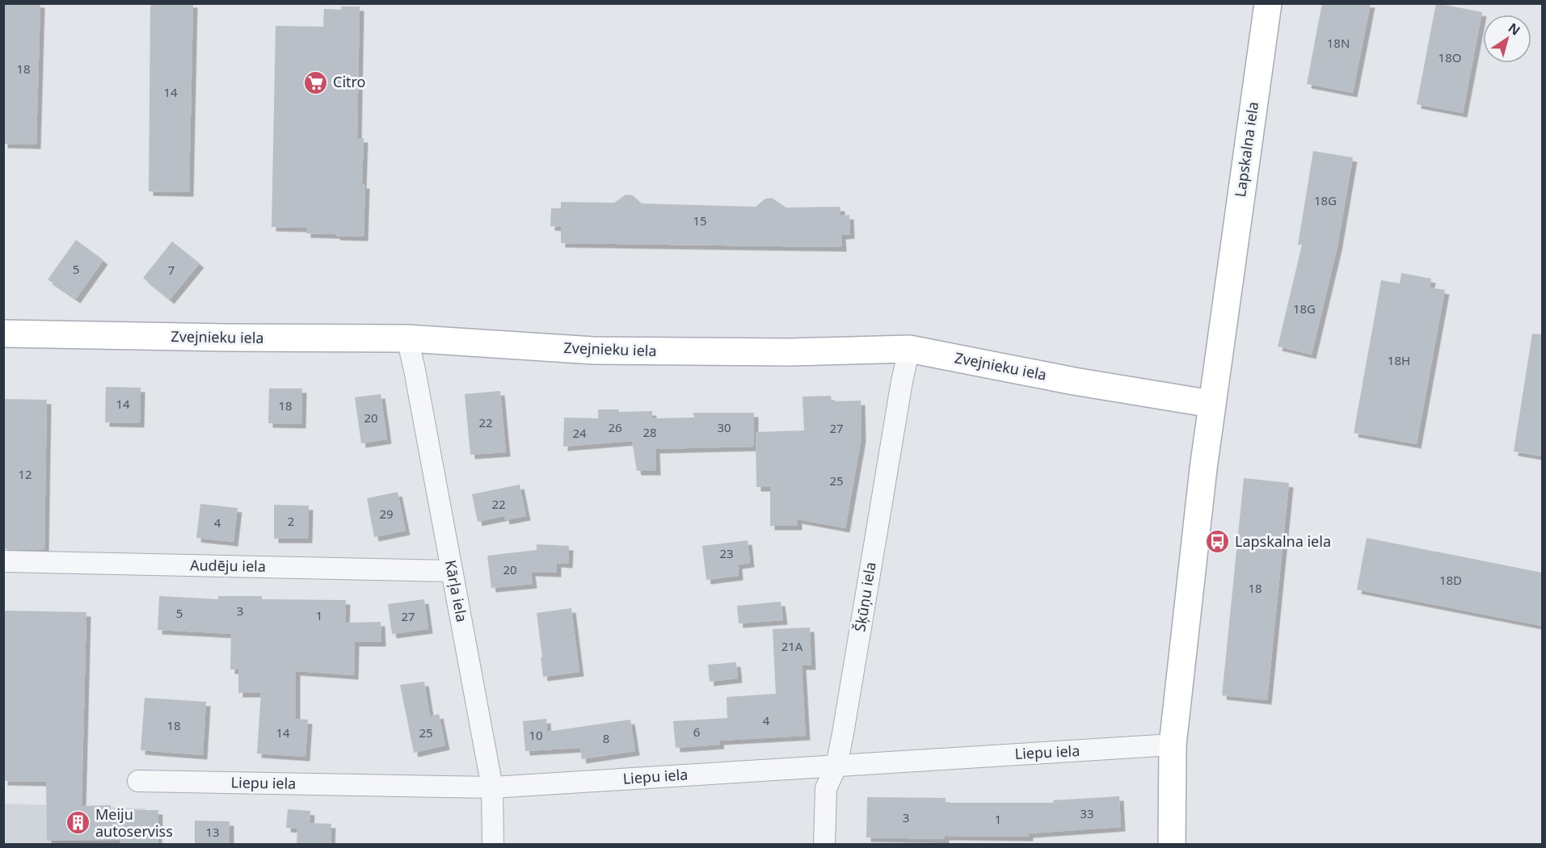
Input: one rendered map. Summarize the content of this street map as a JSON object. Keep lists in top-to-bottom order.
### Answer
{
  "streets": {
    "street": [
      "Lapskalna iela",
      "Zvejnieku iela",
      "Audēju iela",
      "Kārļa iela",
      "Šķūņu iela",
      "Liepu iela"
    ]
  },
  "crossings": [
    ["Lapskalna iela", "Zvejnieku iela"],
    ["Lapskalna iela", "Liepu iela"],
    ["Zvejnieku iela", "Kārļa iela"],
    ["Zvejnieku iela", "Šķūņu iela"],
    ["Audēju iela", "Kārļa iela"],
    ["Kārļa iela", "Liepu iela"],
    ["Šķūņu iela", "Liepu iela"]
  ],
  "places": {
    "supermarket": ["Citro"],
    "bus stop": ["Lapskalna iela"],
    "building": ["Meiju autoserviss"]
  },
  "house_numbers": [
    "18N",
    "18O",
    "18",
    "14",
    "18G",
    "15",
    "5",
    "7",
    "18G",
    "18H",
    "14",
    "18",
    "20",
    "22",
    "26",
    "30",
    "27",
    "28",
    "24",
    "12",
    "25",
    "22",
    "29",
    "2",
    "4",
    "23",
    "20",
    "18D",
    "18",
    "3",
    "5",
    "1",
    "27",
    "21A",
    "4",
    "18",
    "6",
    "14",
    "25",
    "10",
    "8",
    "33",
    "3",
    "1",
    "13"
  ],
  "north": "top right"
}
